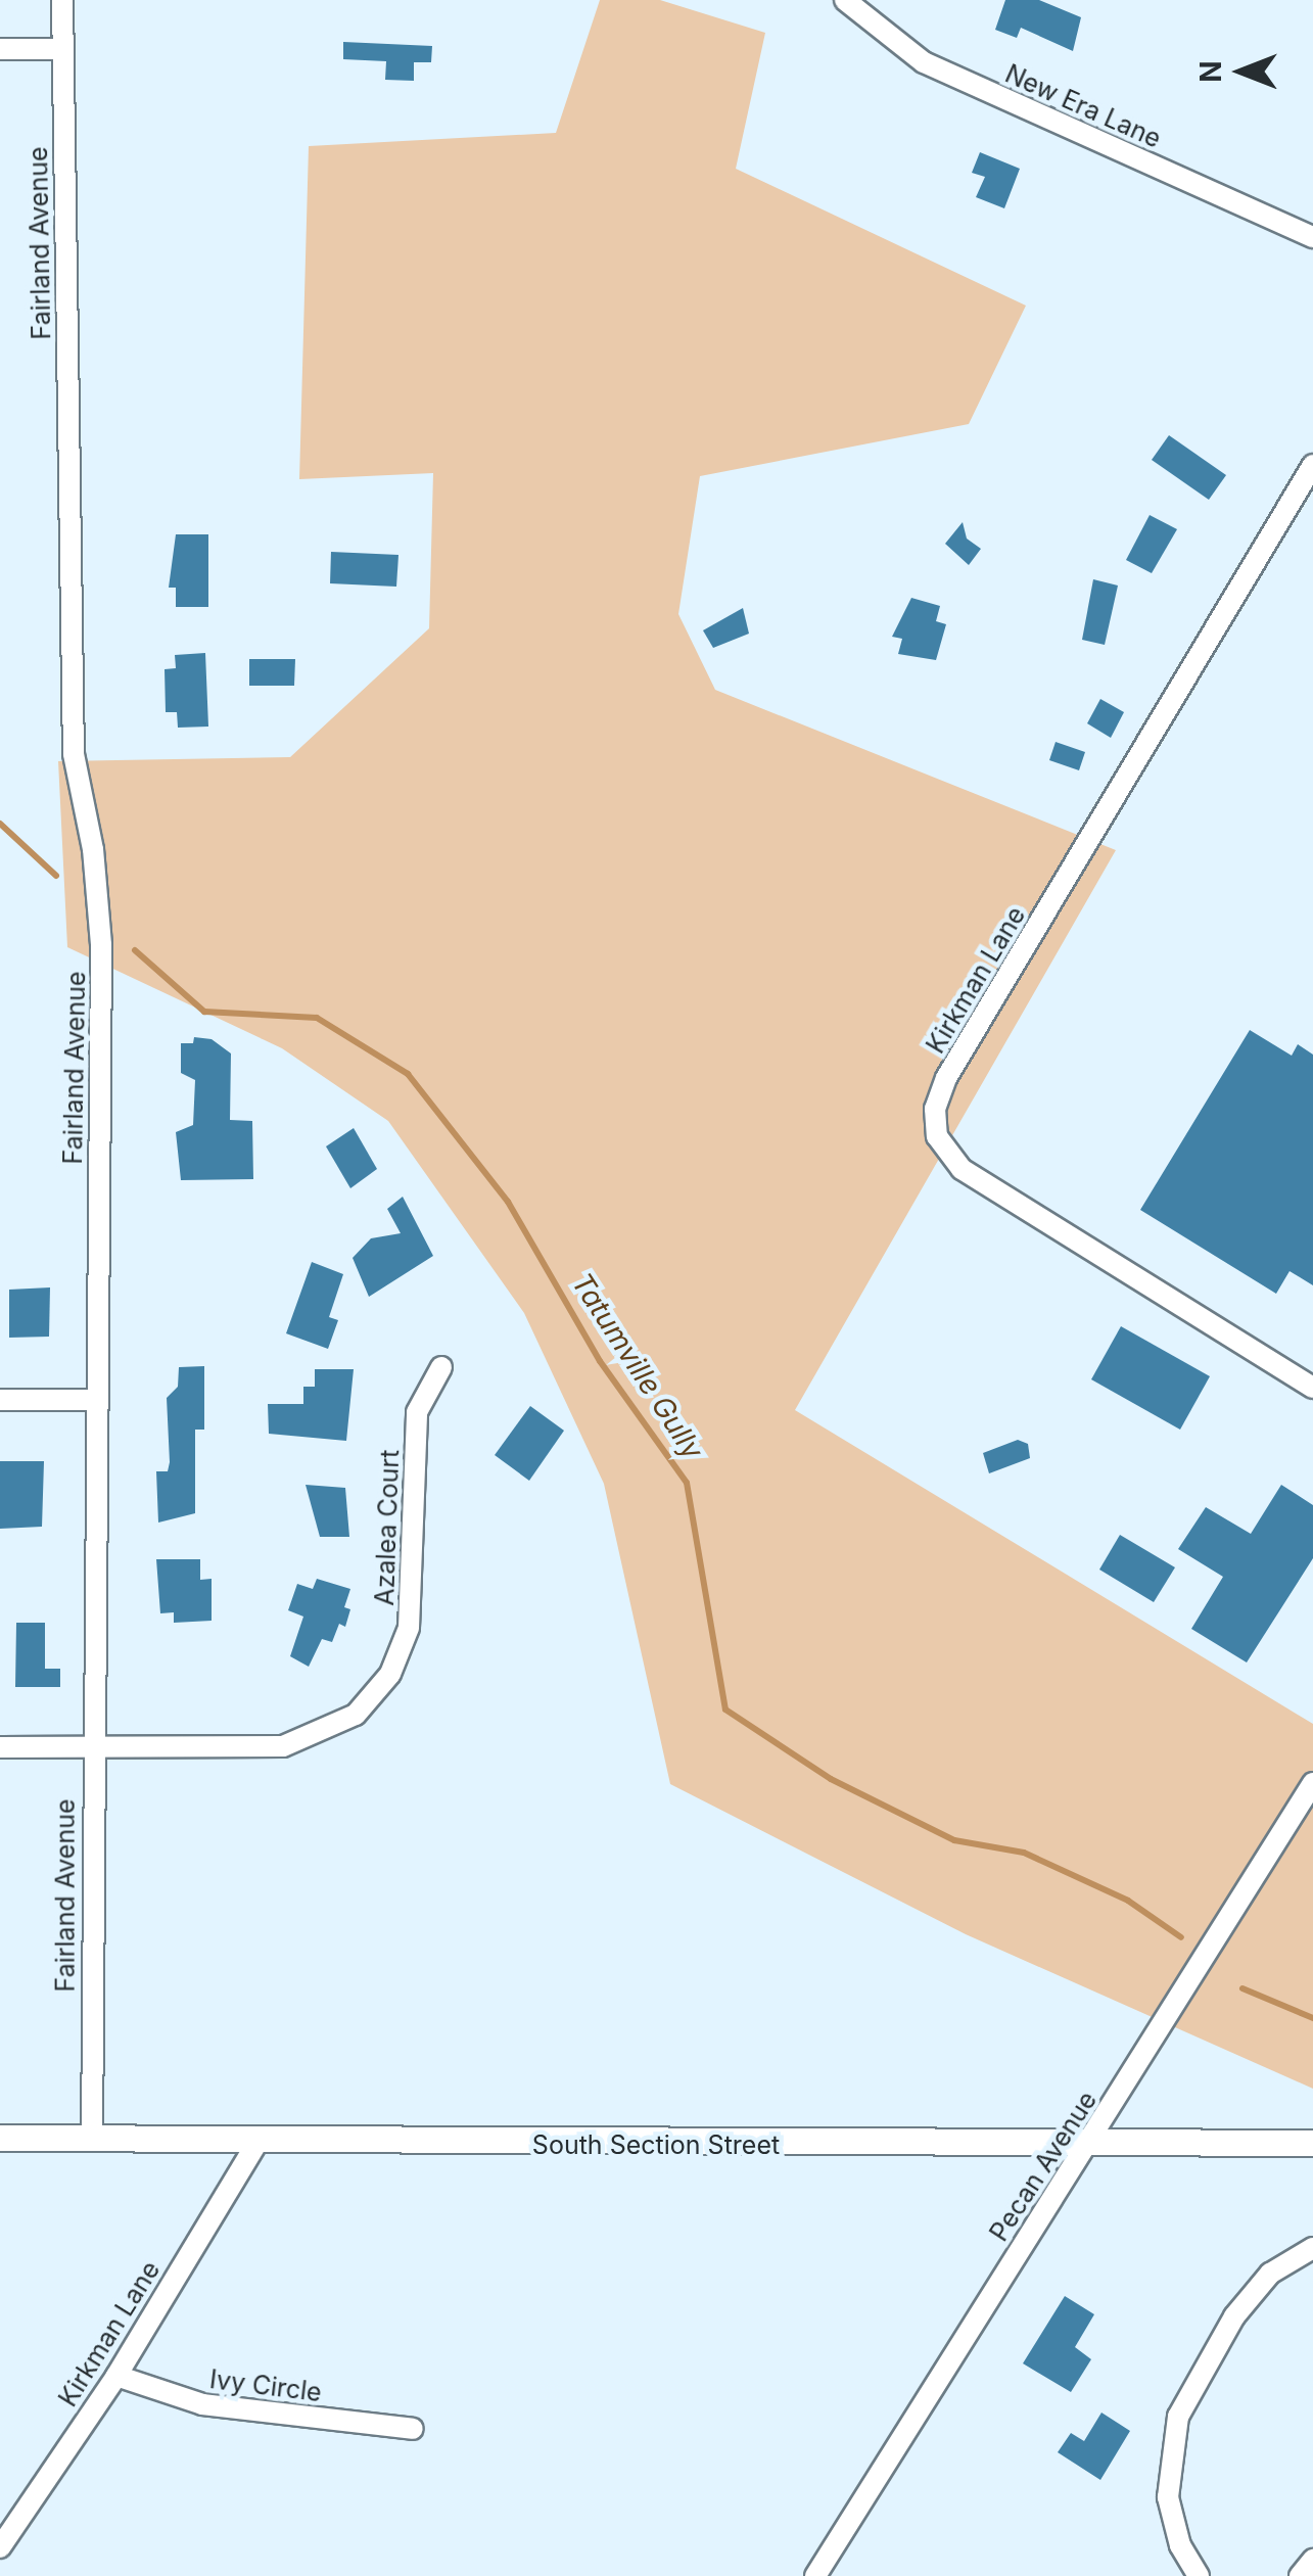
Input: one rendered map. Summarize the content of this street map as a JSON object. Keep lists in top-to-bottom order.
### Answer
{
  "streets": {
    "street": [
      "New Era Lane",
      "Fairland Avenue",
      "Kirkman Lane",
      "Azalea Court",
      "South Section Street",
      "Pecan Avenue",
      "Ivy Circle"
    ]
  },
  "crossings": [
    ["Fairland Avenue", "Azalea Court"],
    ["Fairland Avenue", "South Section Street"],
    ["Kirkman Lane", "South Section Street"],
    ["Kirkman Lane", "Ivy Circle"],
    ["South Section Street", "Pecan Avenue"]
  ],
  "water": ["Tatumville Gully"],
  "north": "left"
}
